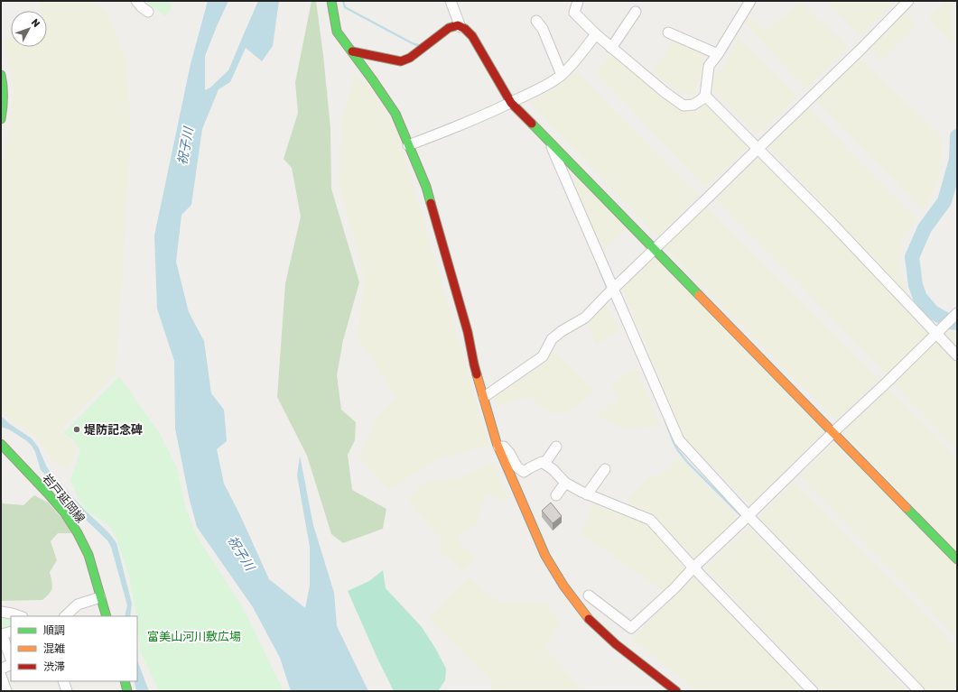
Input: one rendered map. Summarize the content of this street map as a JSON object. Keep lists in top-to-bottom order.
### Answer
{
  "streets": {
    "street": ["岩戸延岡線"]
  },
  "water": ["祝子川"],
  "parks": ["富美山河川敷広場"],
  "places": ["堤防記念碑"],
  "legend": ["順調", "混雑", "渋滞"],
  "north": "top right"
}
